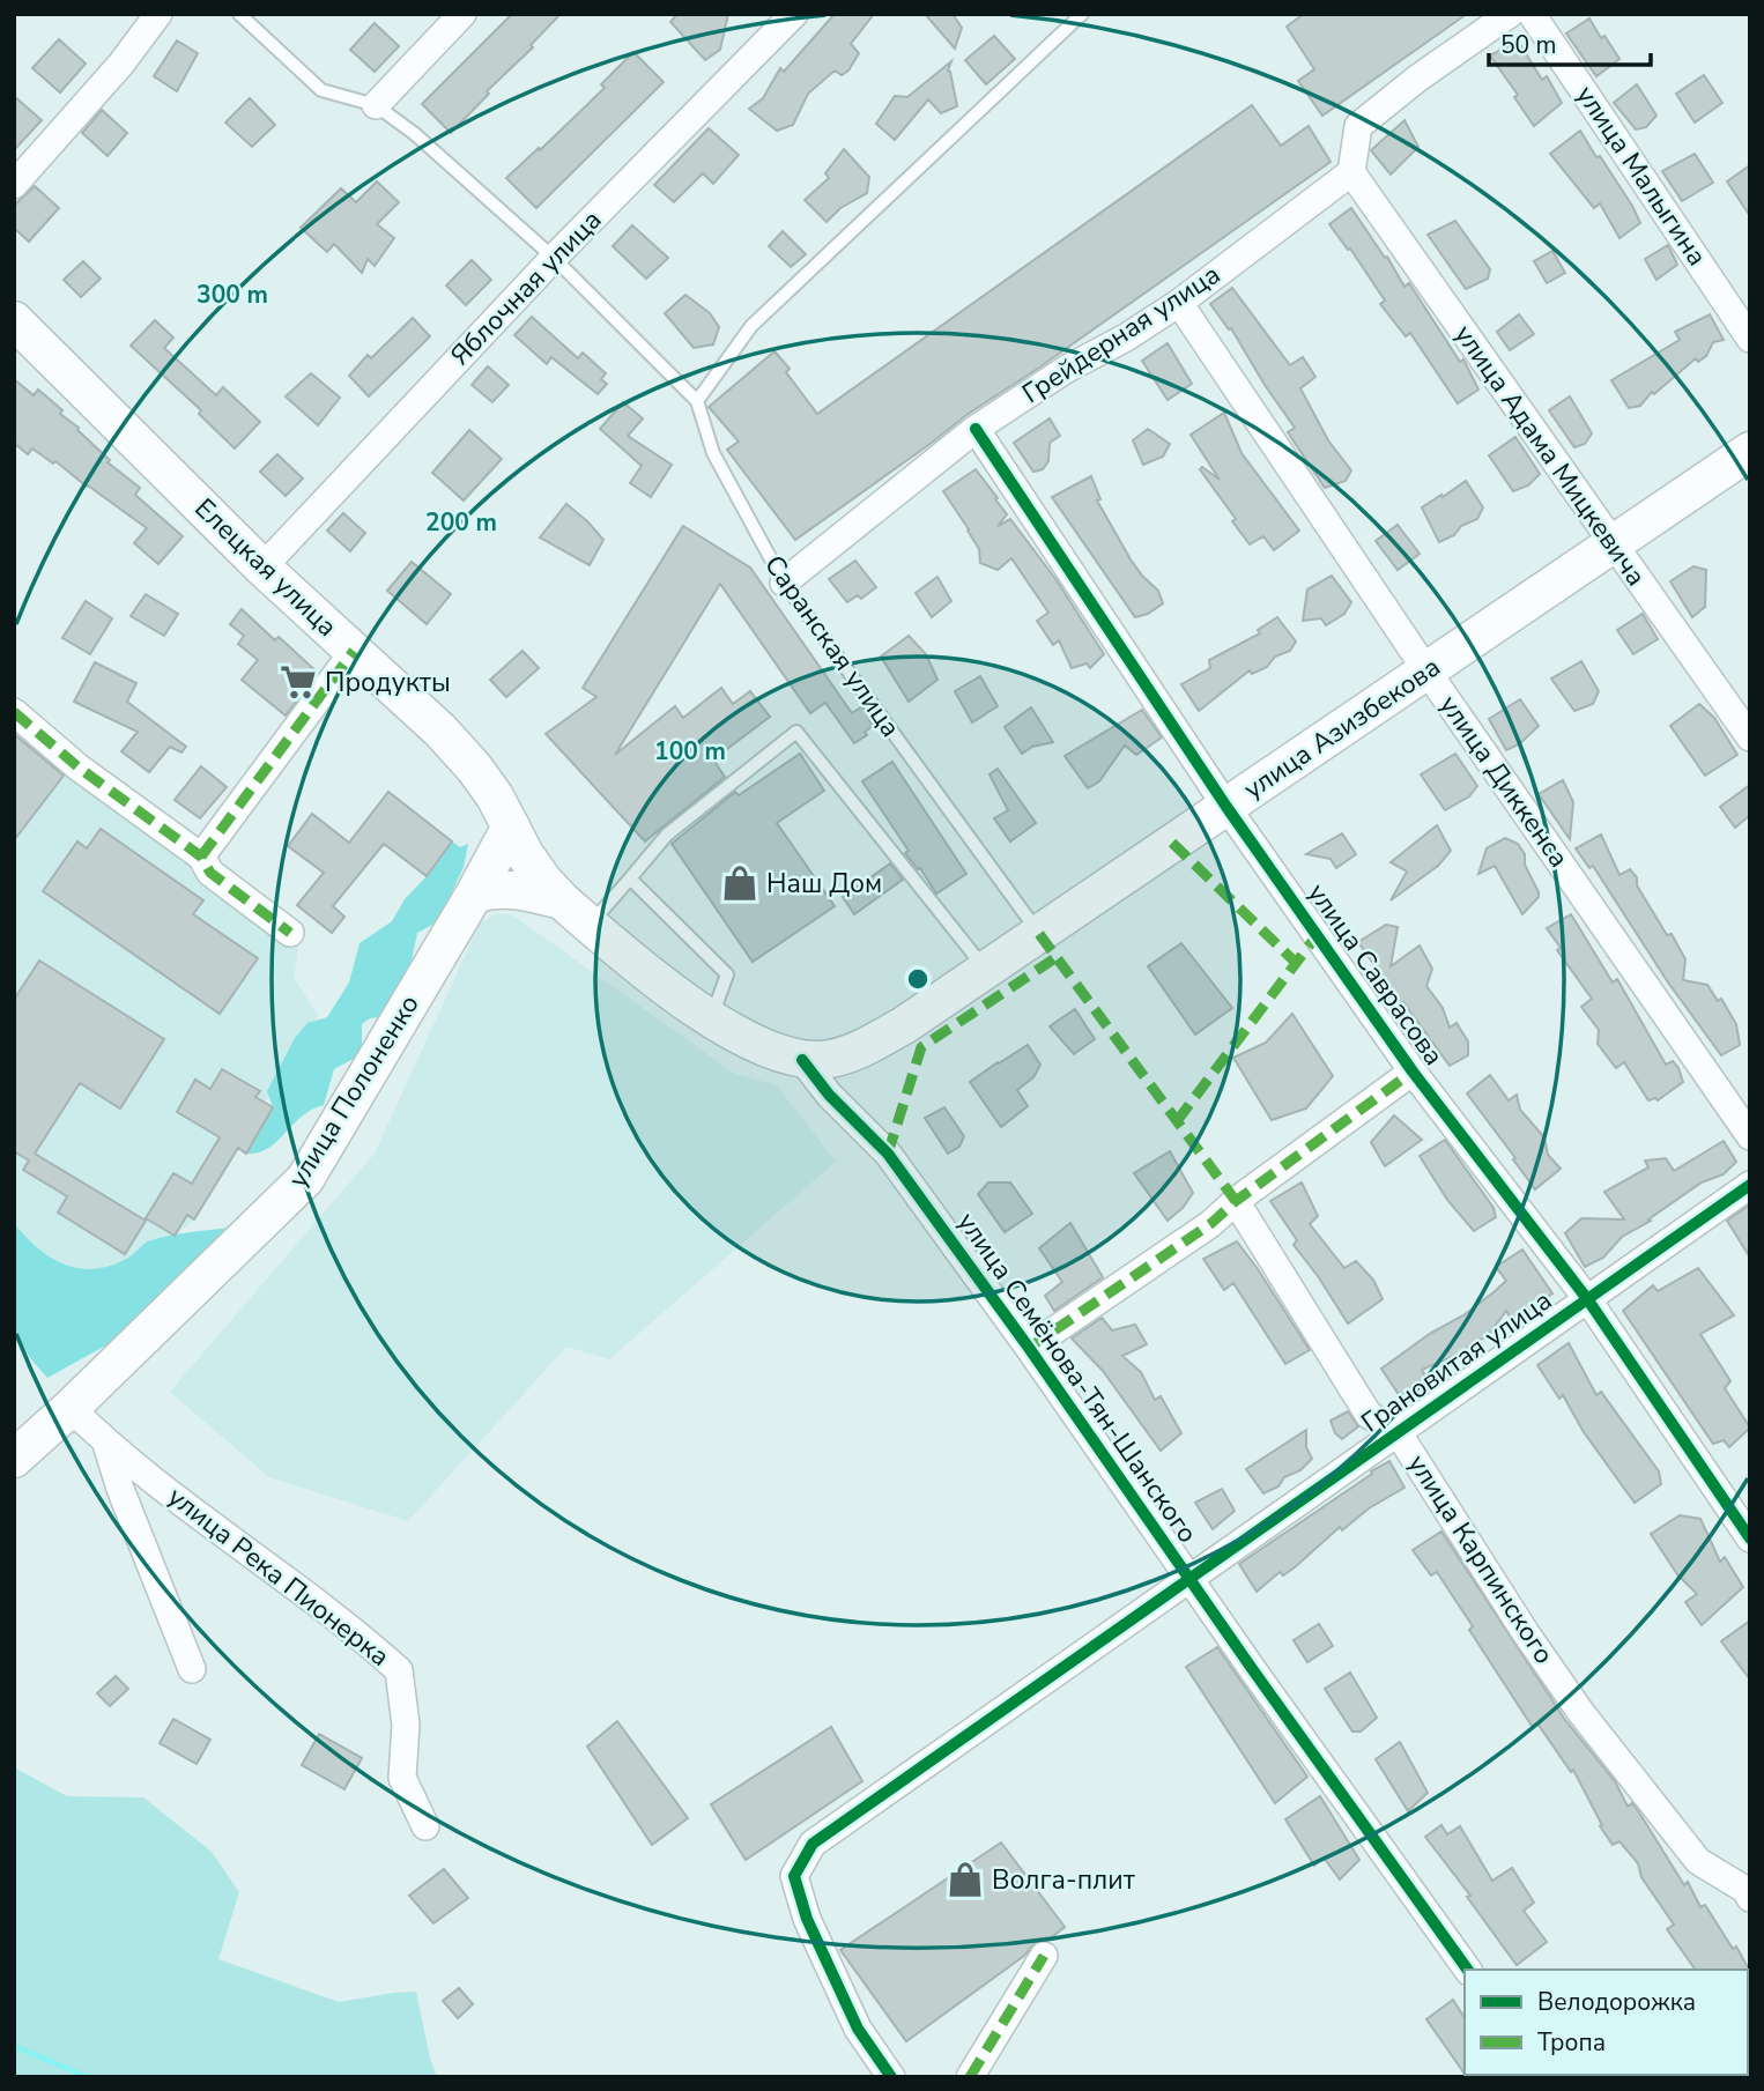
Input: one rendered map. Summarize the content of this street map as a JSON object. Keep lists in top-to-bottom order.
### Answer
{
  "streets": {
    "main road": ["Елецкая улица", "улица Азизбекова", "улица Полоненко"],
    "street": [
      "улица Малыгина",
      "Яблочная улица",
      "Грейдерная улица",
      "улица Адама Мицкевича",
      "улица Диккенса",
      "улица Саврасова",
      "Грановитая улица",
      "улица Семёнова-Тян-Шанского",
      "улица Карпинского",
      "улица Река Пионерка"
    ],
    "lane": ["Саранская улица"]
  },
  "crossings": [
    ["Яблочная улица", "Елецкая улица"],
    ["Яблочная улица", "Саранская улица"],
    ["Грейдерная улица", "улица Адама Мицкевича"],
    ["Грейдерная улица", "Саранская улица"],
    ["Грейдерная улица", "улица Диккенса"],
    ["Грейдерная улица", "улица Саврасова"],
    ["улица Адама Мицкевича", "улица Азизбекова"],
    ["Елецкая улица", "улица Азизбекова"],
    ["Елецкая улица", "улица Полоненко"],
    ["Елецкая улица", "улица Семёнова-Тян-Шанского"],
    ["Саранская улица", "улица Азизбекова"],
    ["улица Азизбекова", "улица Диккенса"],
    ["улица Азизбекова", "улица Саврасова"],
    ["улица Азизбекова", "улица Семёнова-Тян-Шанского"],
    ["улица Саврасова", "Грановитая улица"],
    ["улица Полоненко", "улица Река Пионерка"],
    ["Грановитая улица", "улица Семёнова-Тян-Шанского"],
    ["Грановитая улица", "улица Карпинского"]
  ],
  "places": {
    "supermarket": ["Продукты"],
    "shop": ["Наш Дом", "Волга-плит"]
  },
  "legend": ["Велодорожка", "Тропа"],
  "scale_bar": "50 m",
  "rings": ["300 m", "200 m", "100 m"]
}
